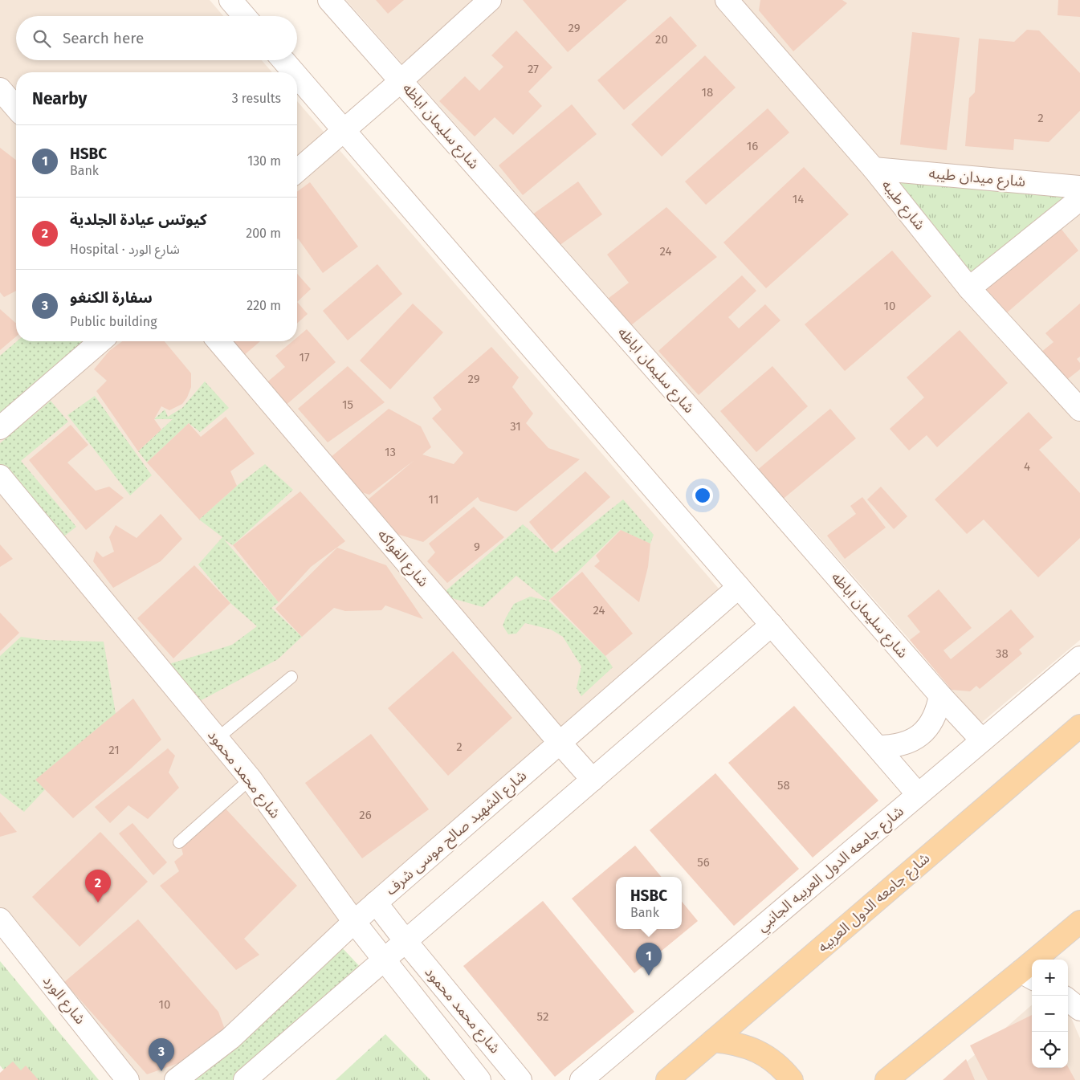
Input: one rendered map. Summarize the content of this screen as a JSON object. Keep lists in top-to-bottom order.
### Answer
{
  "streets": {
    "main road": ["شارع جامعه الدول العربيه"],
    "street": [
      "شارع سليمان اباظه",
      "شارع ميدان طيبه",
      "شارع طيبه",
      "شارع الفواكه",
      "شارع محمد محمود",
      "شارع الشهيد صالح موسى شرف",
      "شارع جامعه الدول العربيه الجانبي",
      "شارع الورد"
    ]
  },
  "crossings": [
    ["شارع سليمان اباظه", "شارع جامعه الدول العربيه الجانبي"],
    ["شارع ميدان طيبه", "شارع طيبه"],
    ["شارع الفواكه", "شارع الشهيد صالح موسى شرف"],
    ["شارع محمد محمود", "شارع الشهيد صالح موسى شرف"]
  ],
  "house_numbers": [
    "29",
    "20",
    "27",
    "18",
    "2",
    "16",
    "14",
    "24",
    "10",
    "17",
    "29",
    "15",
    "31",
    "13",
    "4",
    "11",
    "9",
    "24",
    "38",
    "2",
    "21",
    "58",
    "26",
    "56",
    "10",
    "52"
  ],
  "page": {
    "search": "Search here",
    "heading": ["Nearby", "3 results"],
    "list": [
      {
        "mark": "1",
        "name": "HSBC",
        "note": "Bank",
        "value": "130 m"
      },
      {
        "mark": "2",
        "name": "كيوتس عيادة الجلدية",
        "note": "Hospital · شارع الورد",
        "value": "200 m"
      },
      {
        "mark": "3",
        "name": "سفارة الكنغو",
        "note": "Public building",
        "value": "220 m"
      }
    ],
    "pins": ["2", "1", "3"],
    "popup": ["HSBC", "Bank"],
    "map_buttons": ["+", "−"]
  }
}
